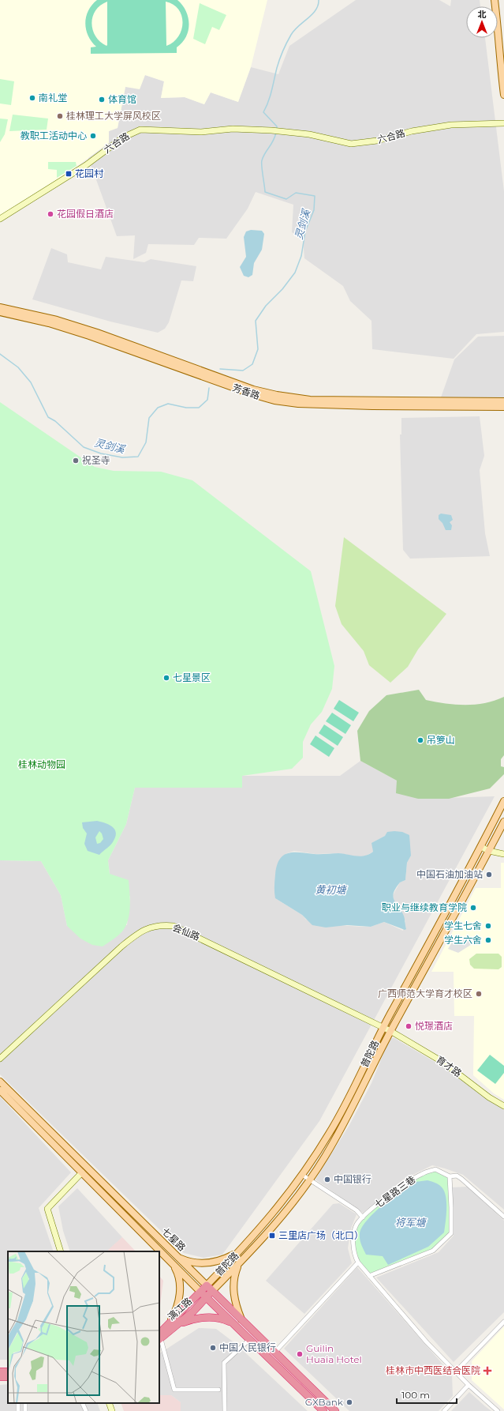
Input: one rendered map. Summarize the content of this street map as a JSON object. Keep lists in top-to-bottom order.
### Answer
{
  "streets": {
    "highway": ["七星路", "漓江路"],
    "main road": ["芳香路", "普陀路"],
    "street": [
      "六合路",
      "会仙路",
      "育才路",
      "七星路三巷"
    ]
  },
  "crossings": [
    ["会仙路", "普陀路"],
    ["会仙路", "育才路"],
    ["普陀路", "育才路"],
    ["普陀路", "七星路"],
    ["普陀路", "漓江路"],
    ["七星路", "漓江路"]
  ],
  "water": ["灵剑溪", "黄初塘", "将军塘"],
  "parks": ["桂林动物园"],
  "places": {
    "other": [
      "南礼堂",
      "体育馆",
      "桂林理工大学屏风校区",
      "教职工活动中心",
      "花园假日酒店",
      "祝圣寺",
      "七星景区",
      "吊箩山",
      "中国石油加油站",
      "职业与继续教育学院",
      "学生七舍",
      "学生六舍",
      "广西师范大学育才校区",
      "悦璟酒店",
      "中国银行",
      "中国人民银行",
      "Guilin Huaia Hotel",
      "GXBank"
    ],
    "transit": ["花园村", "三里店广场（北口）"],
    "health": ["桂林市中西医结合医院"]
  },
  "scale_bar": "100 m",
  "north": "top"
}
